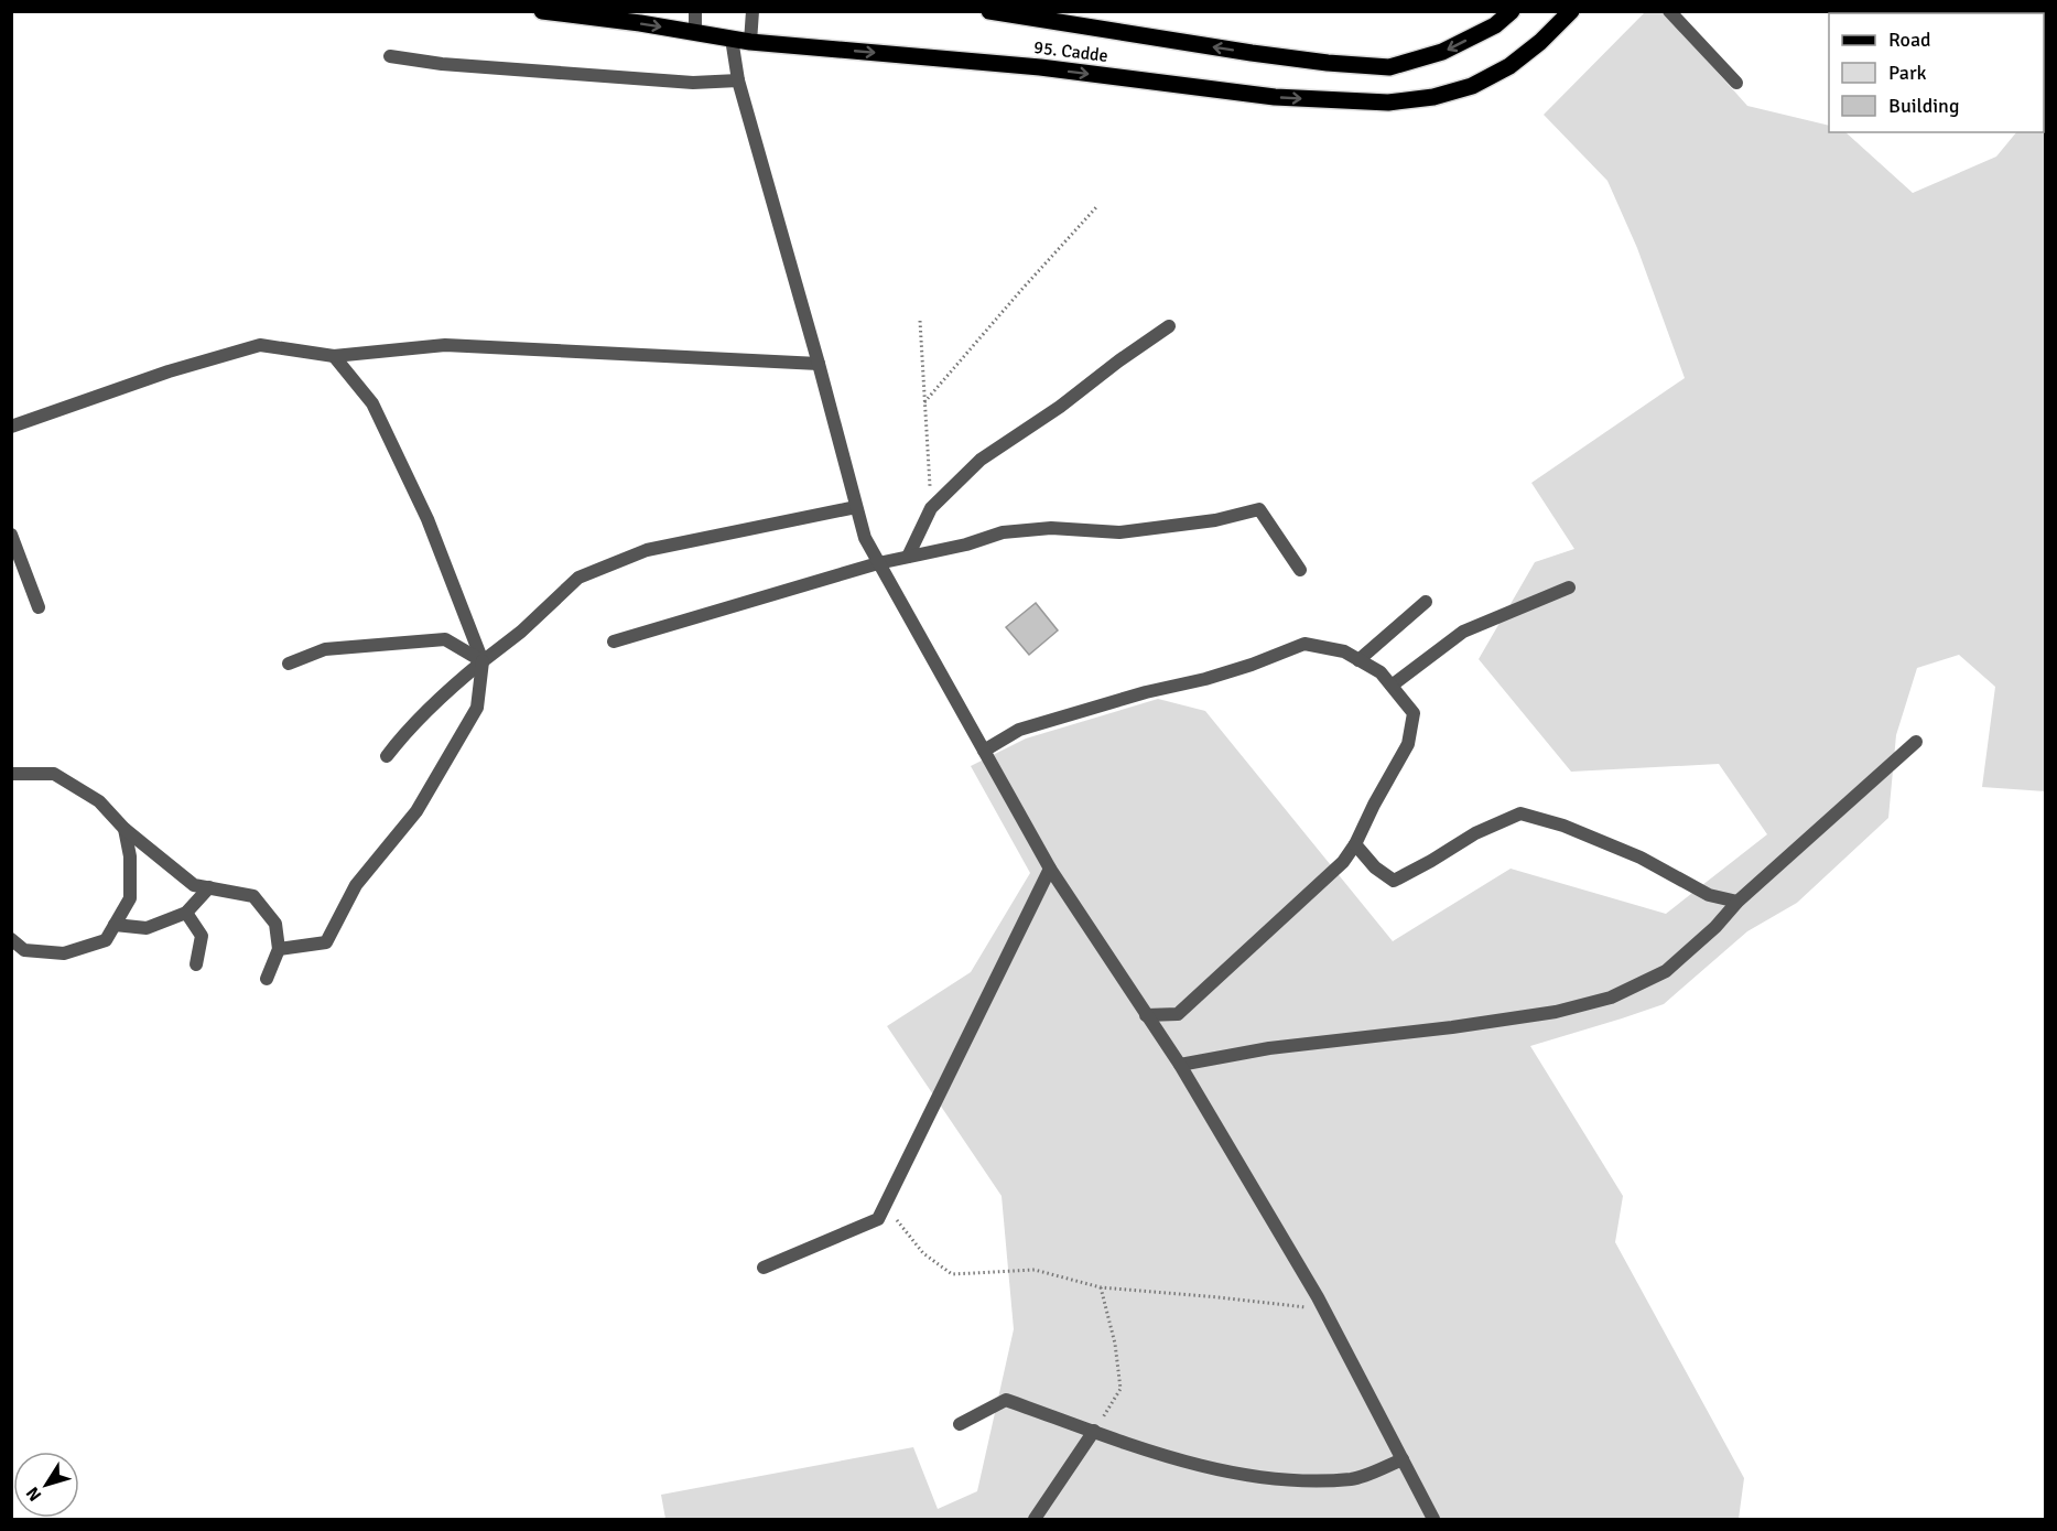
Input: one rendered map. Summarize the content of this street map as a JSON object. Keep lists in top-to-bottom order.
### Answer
{
  "streets": {
    "main road": ["95. Cadde"]
  },
  "legend": ["Road", "Park", "Building"],
  "north": "bottom left"
}
